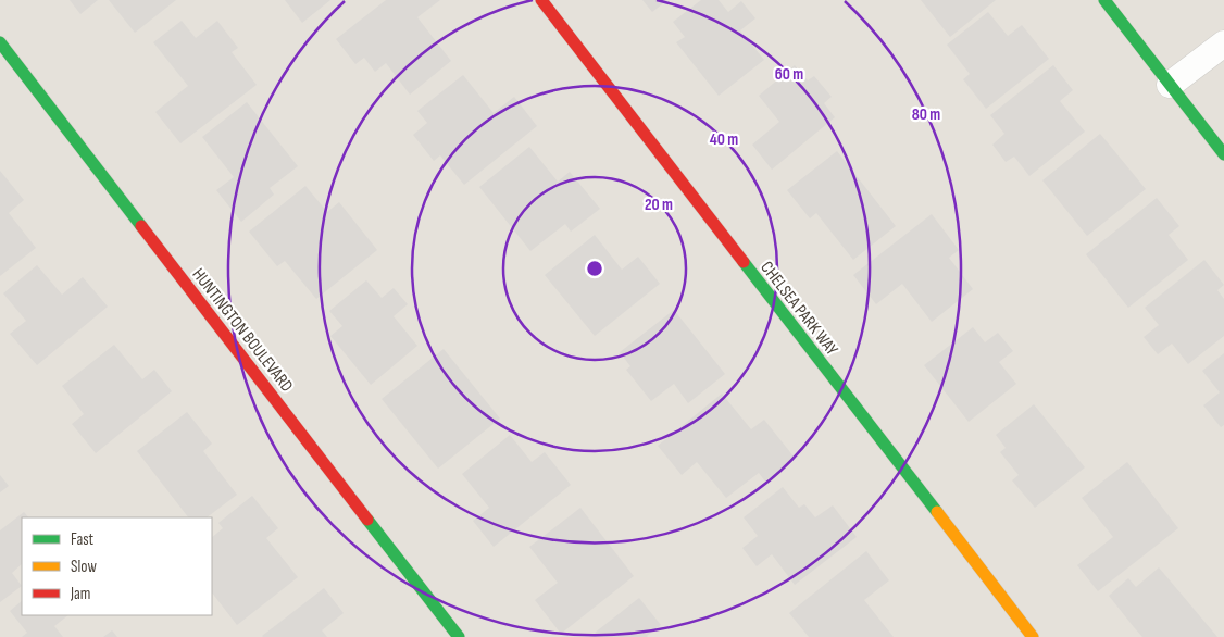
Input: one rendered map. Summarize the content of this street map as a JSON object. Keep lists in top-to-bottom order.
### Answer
{
  "streets": {
    "street": ["CHELSEA PARK WAY", "HUNTINGTON BOULEVARD"]
  },
  "legend": ["Fast", "Slow", "Jam"],
  "rings": [
    "60 m",
    "80 m",
    "40 m",
    "20 m"
  ]
}
